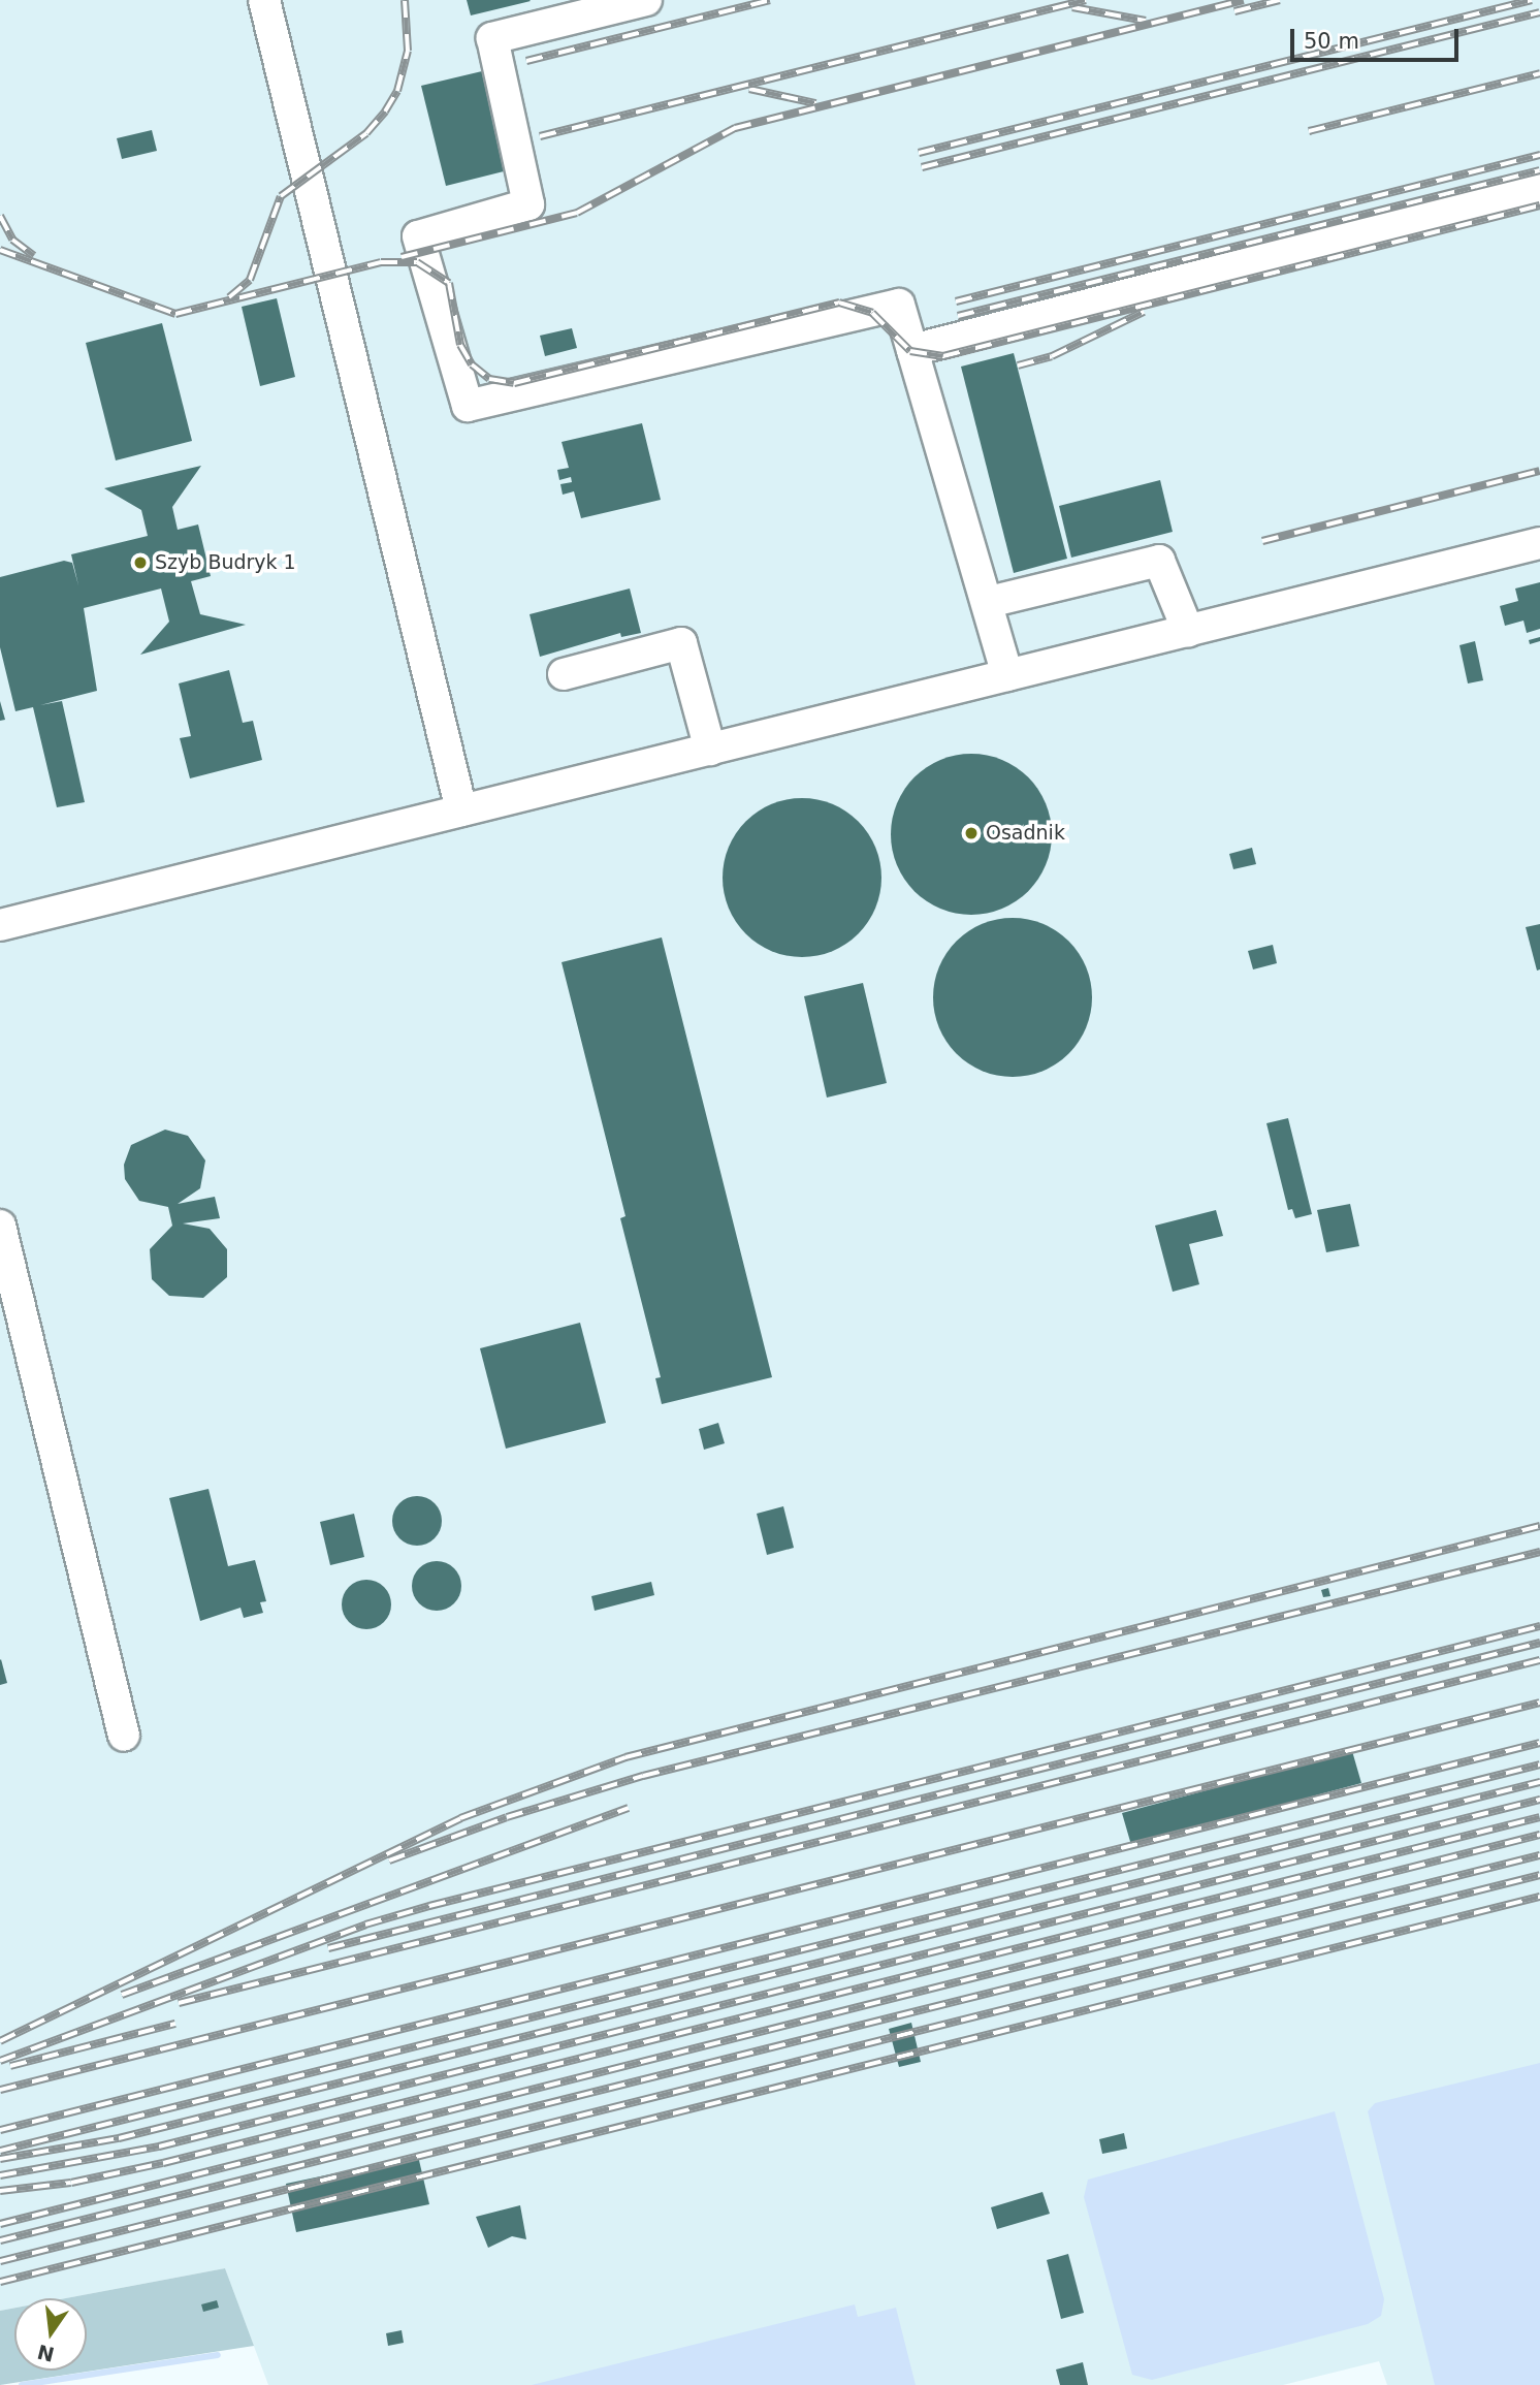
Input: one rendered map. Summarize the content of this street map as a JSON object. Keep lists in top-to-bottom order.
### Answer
{
  "places": ["Szyb Budryk 1", "Osadnik"],
  "scale_bar": "50 m",
  "north": "bottom"
}
